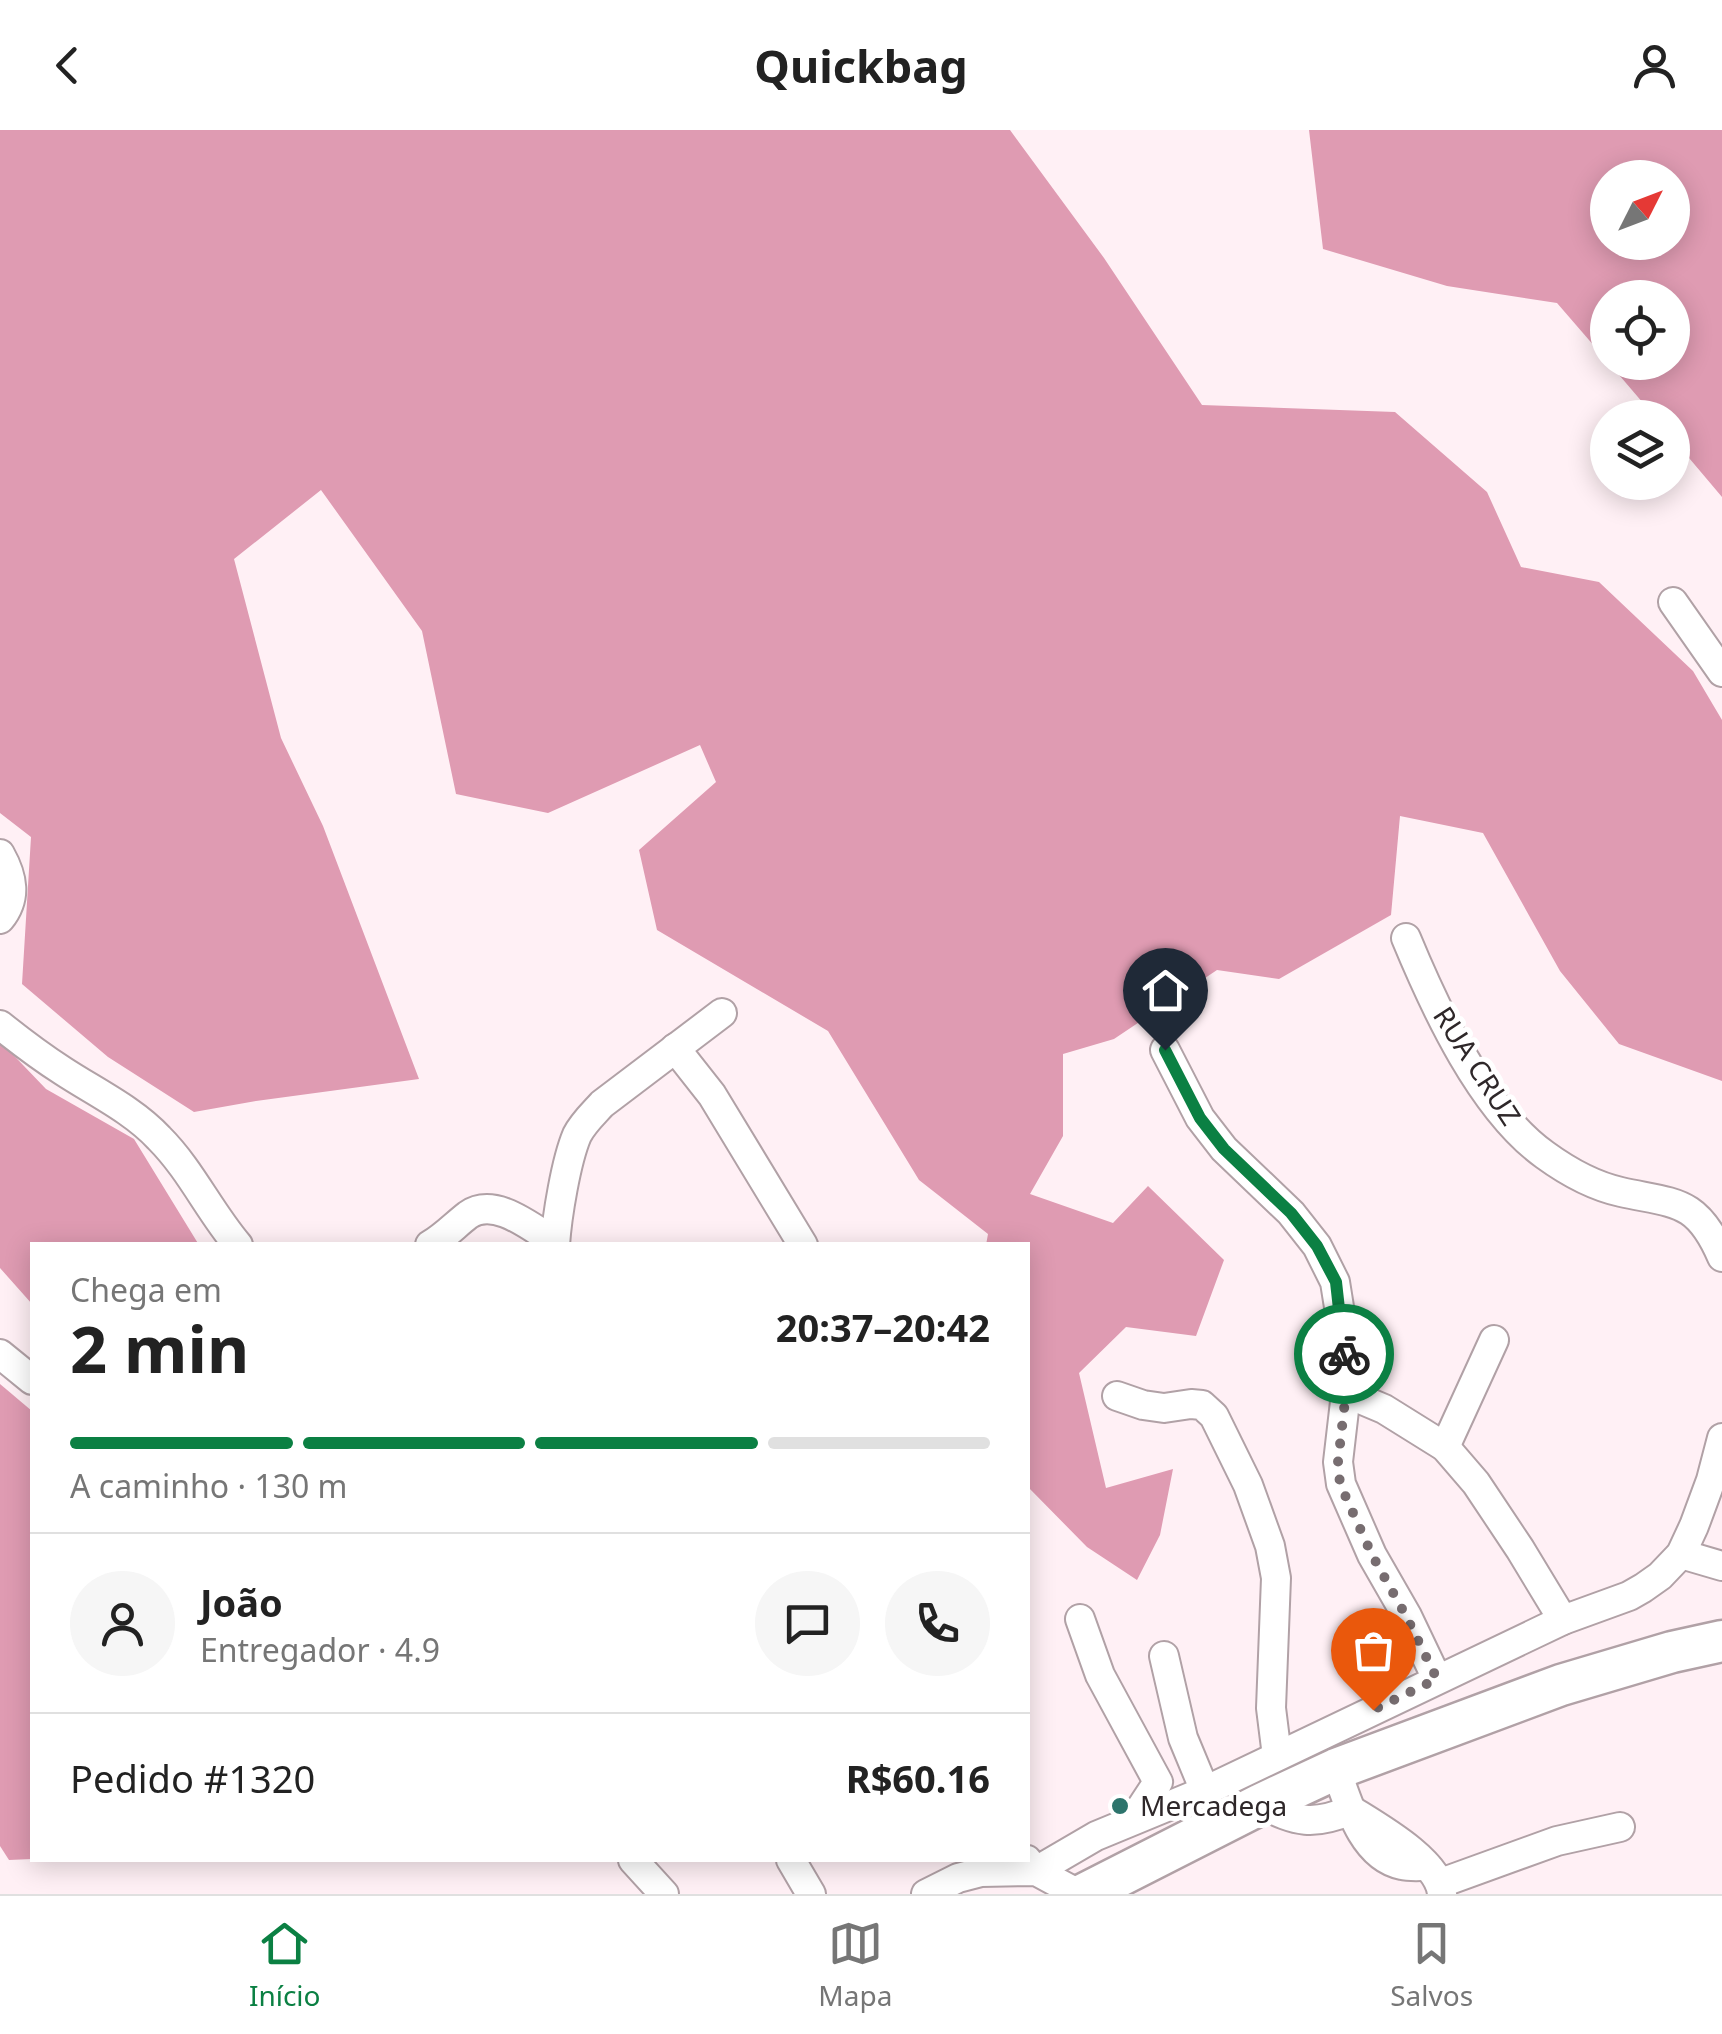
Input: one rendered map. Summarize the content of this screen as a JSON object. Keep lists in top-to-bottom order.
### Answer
{
  "streets": {
    "street": ["RUA CRUZ"]
  },
  "places": ["Mercadega"],
  "north": "top right",
  "page": {
    "header": "Quickbag",
    "heading": ["2 min", "Chega em", "20:37–20:42"],
    "panel": [
      "João",
      "Entregador · 4.9",
      "Pedido #1320",
      "R$60.16"
    ],
    "bar": "A caminho · 130 m",
    "tabs": ["Início", "Mapa", "Salvos"]
  }
}
